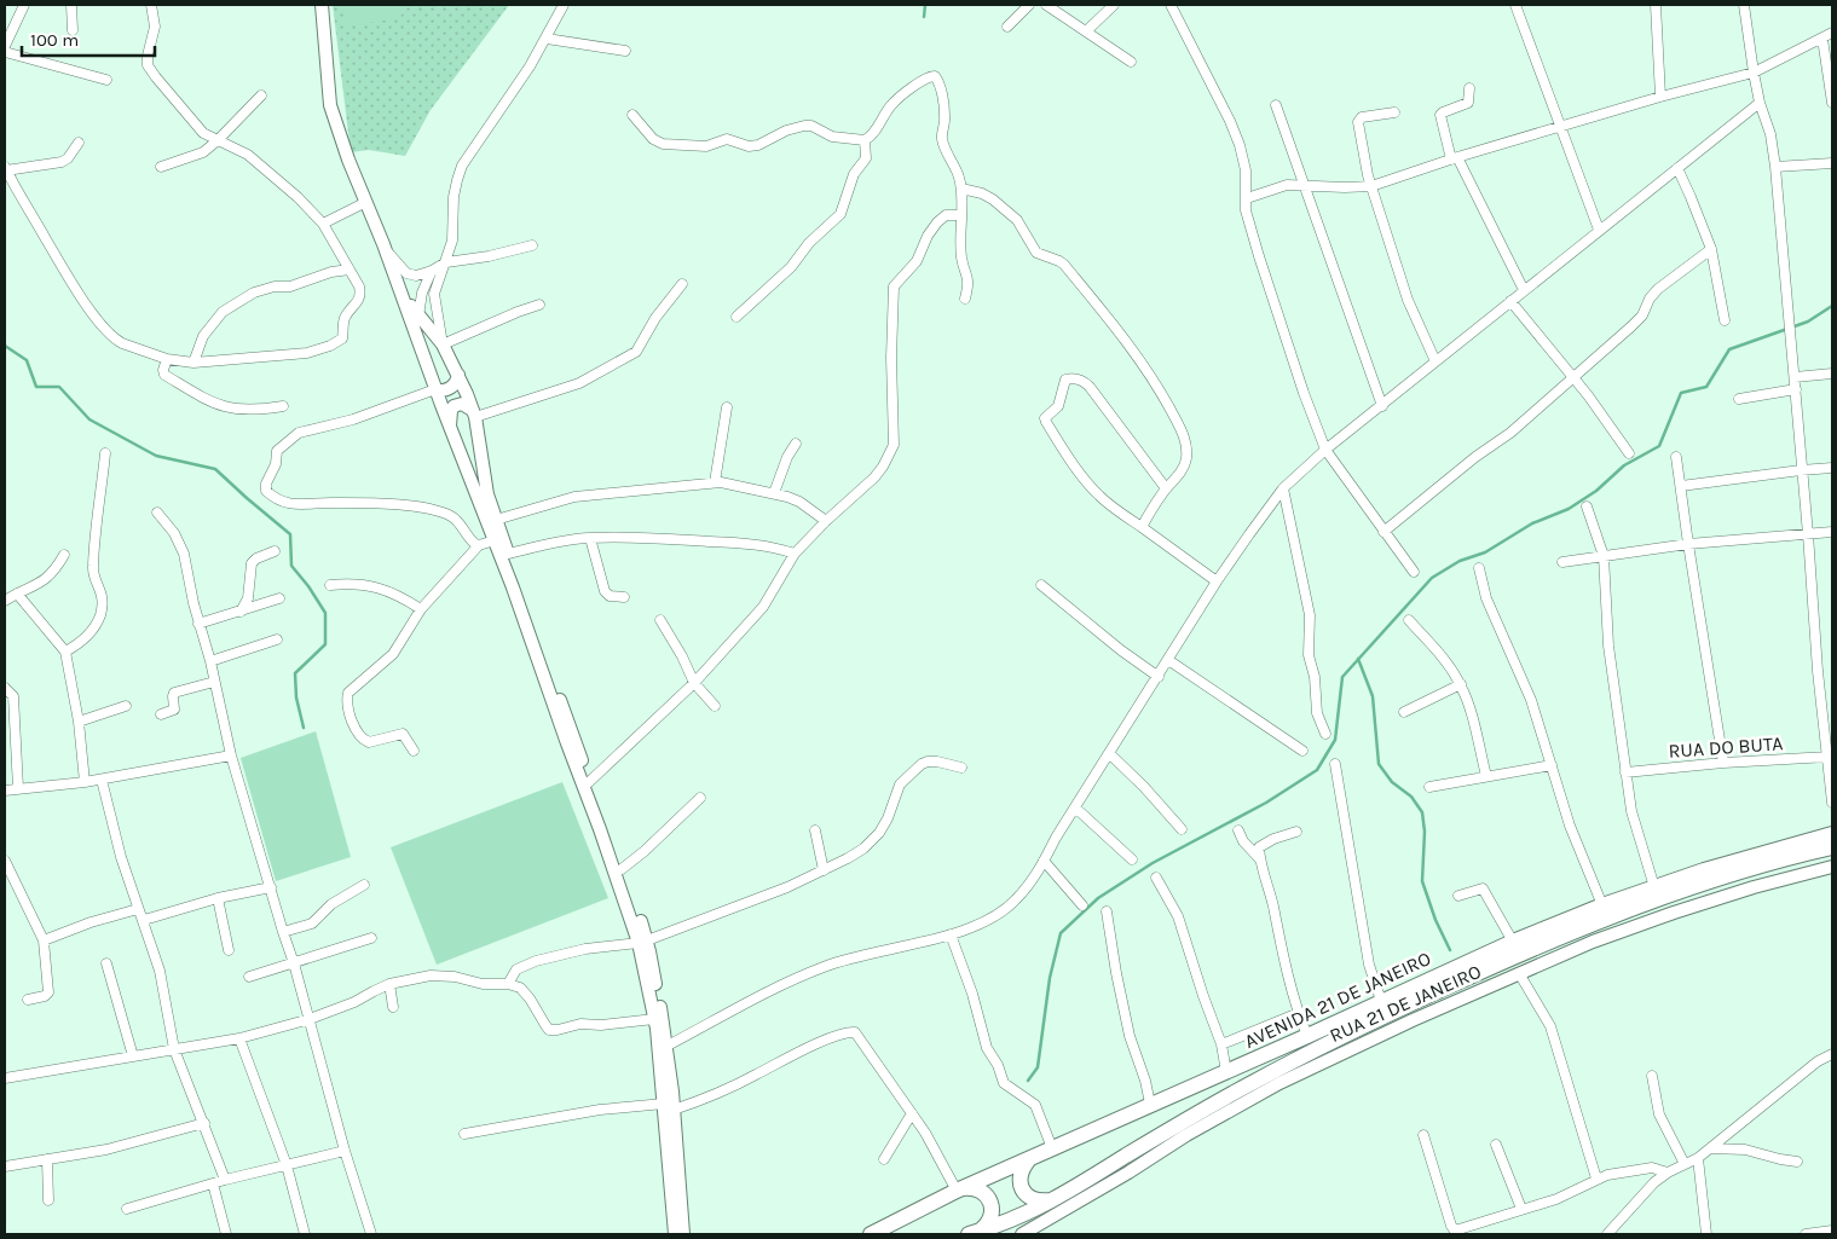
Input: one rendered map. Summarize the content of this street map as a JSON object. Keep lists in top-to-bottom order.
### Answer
{
  "streets": {
    "main road": ["AVENIDA 21 DE JANEIRO"],
    "street": ["RUA DO BUTA", "RUA 21 DE JANEIRO"]
  },
  "scale_bar": "100 m"
}
